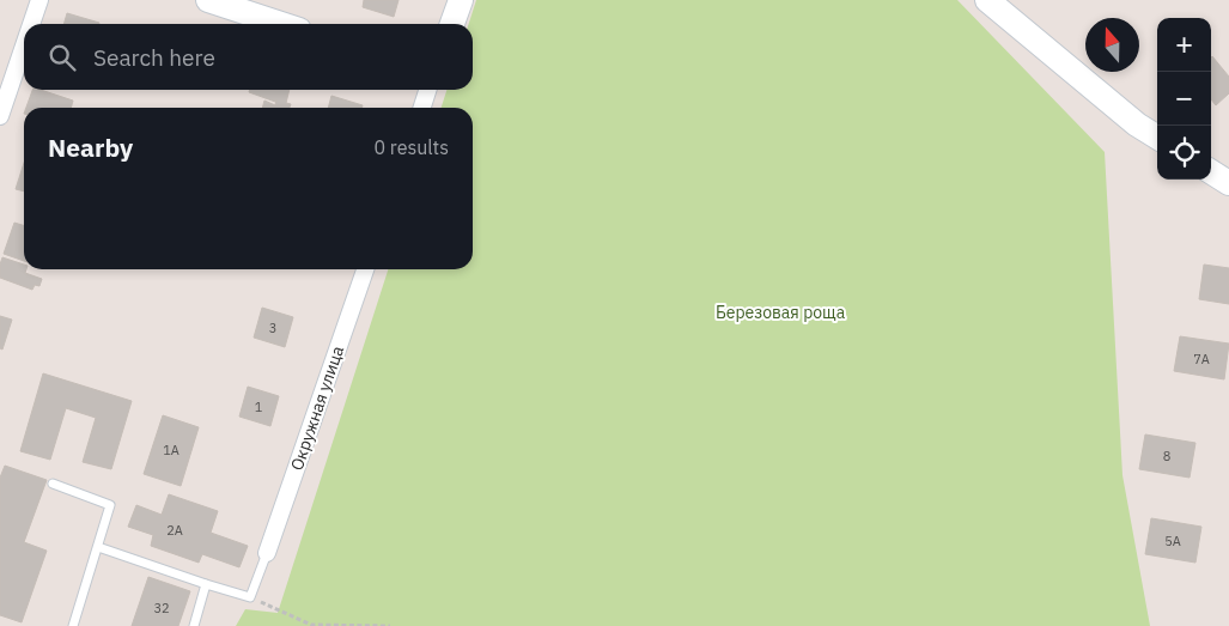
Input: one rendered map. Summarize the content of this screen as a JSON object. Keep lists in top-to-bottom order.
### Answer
{
  "streets": {
    "street": ["Окружная улица"]
  },
  "parks": ["Березовая роща"],
  "house_numbers": [
    "3",
    "7А",
    "1",
    "1А",
    "8",
    "2А",
    "5А",
    "32"
  ],
  "north": "top",
  "page": {
    "map_buttons": ["+", "−"],
    "search": "Search here",
    "heading": ["Nearby", "0 results"]
  }
}
